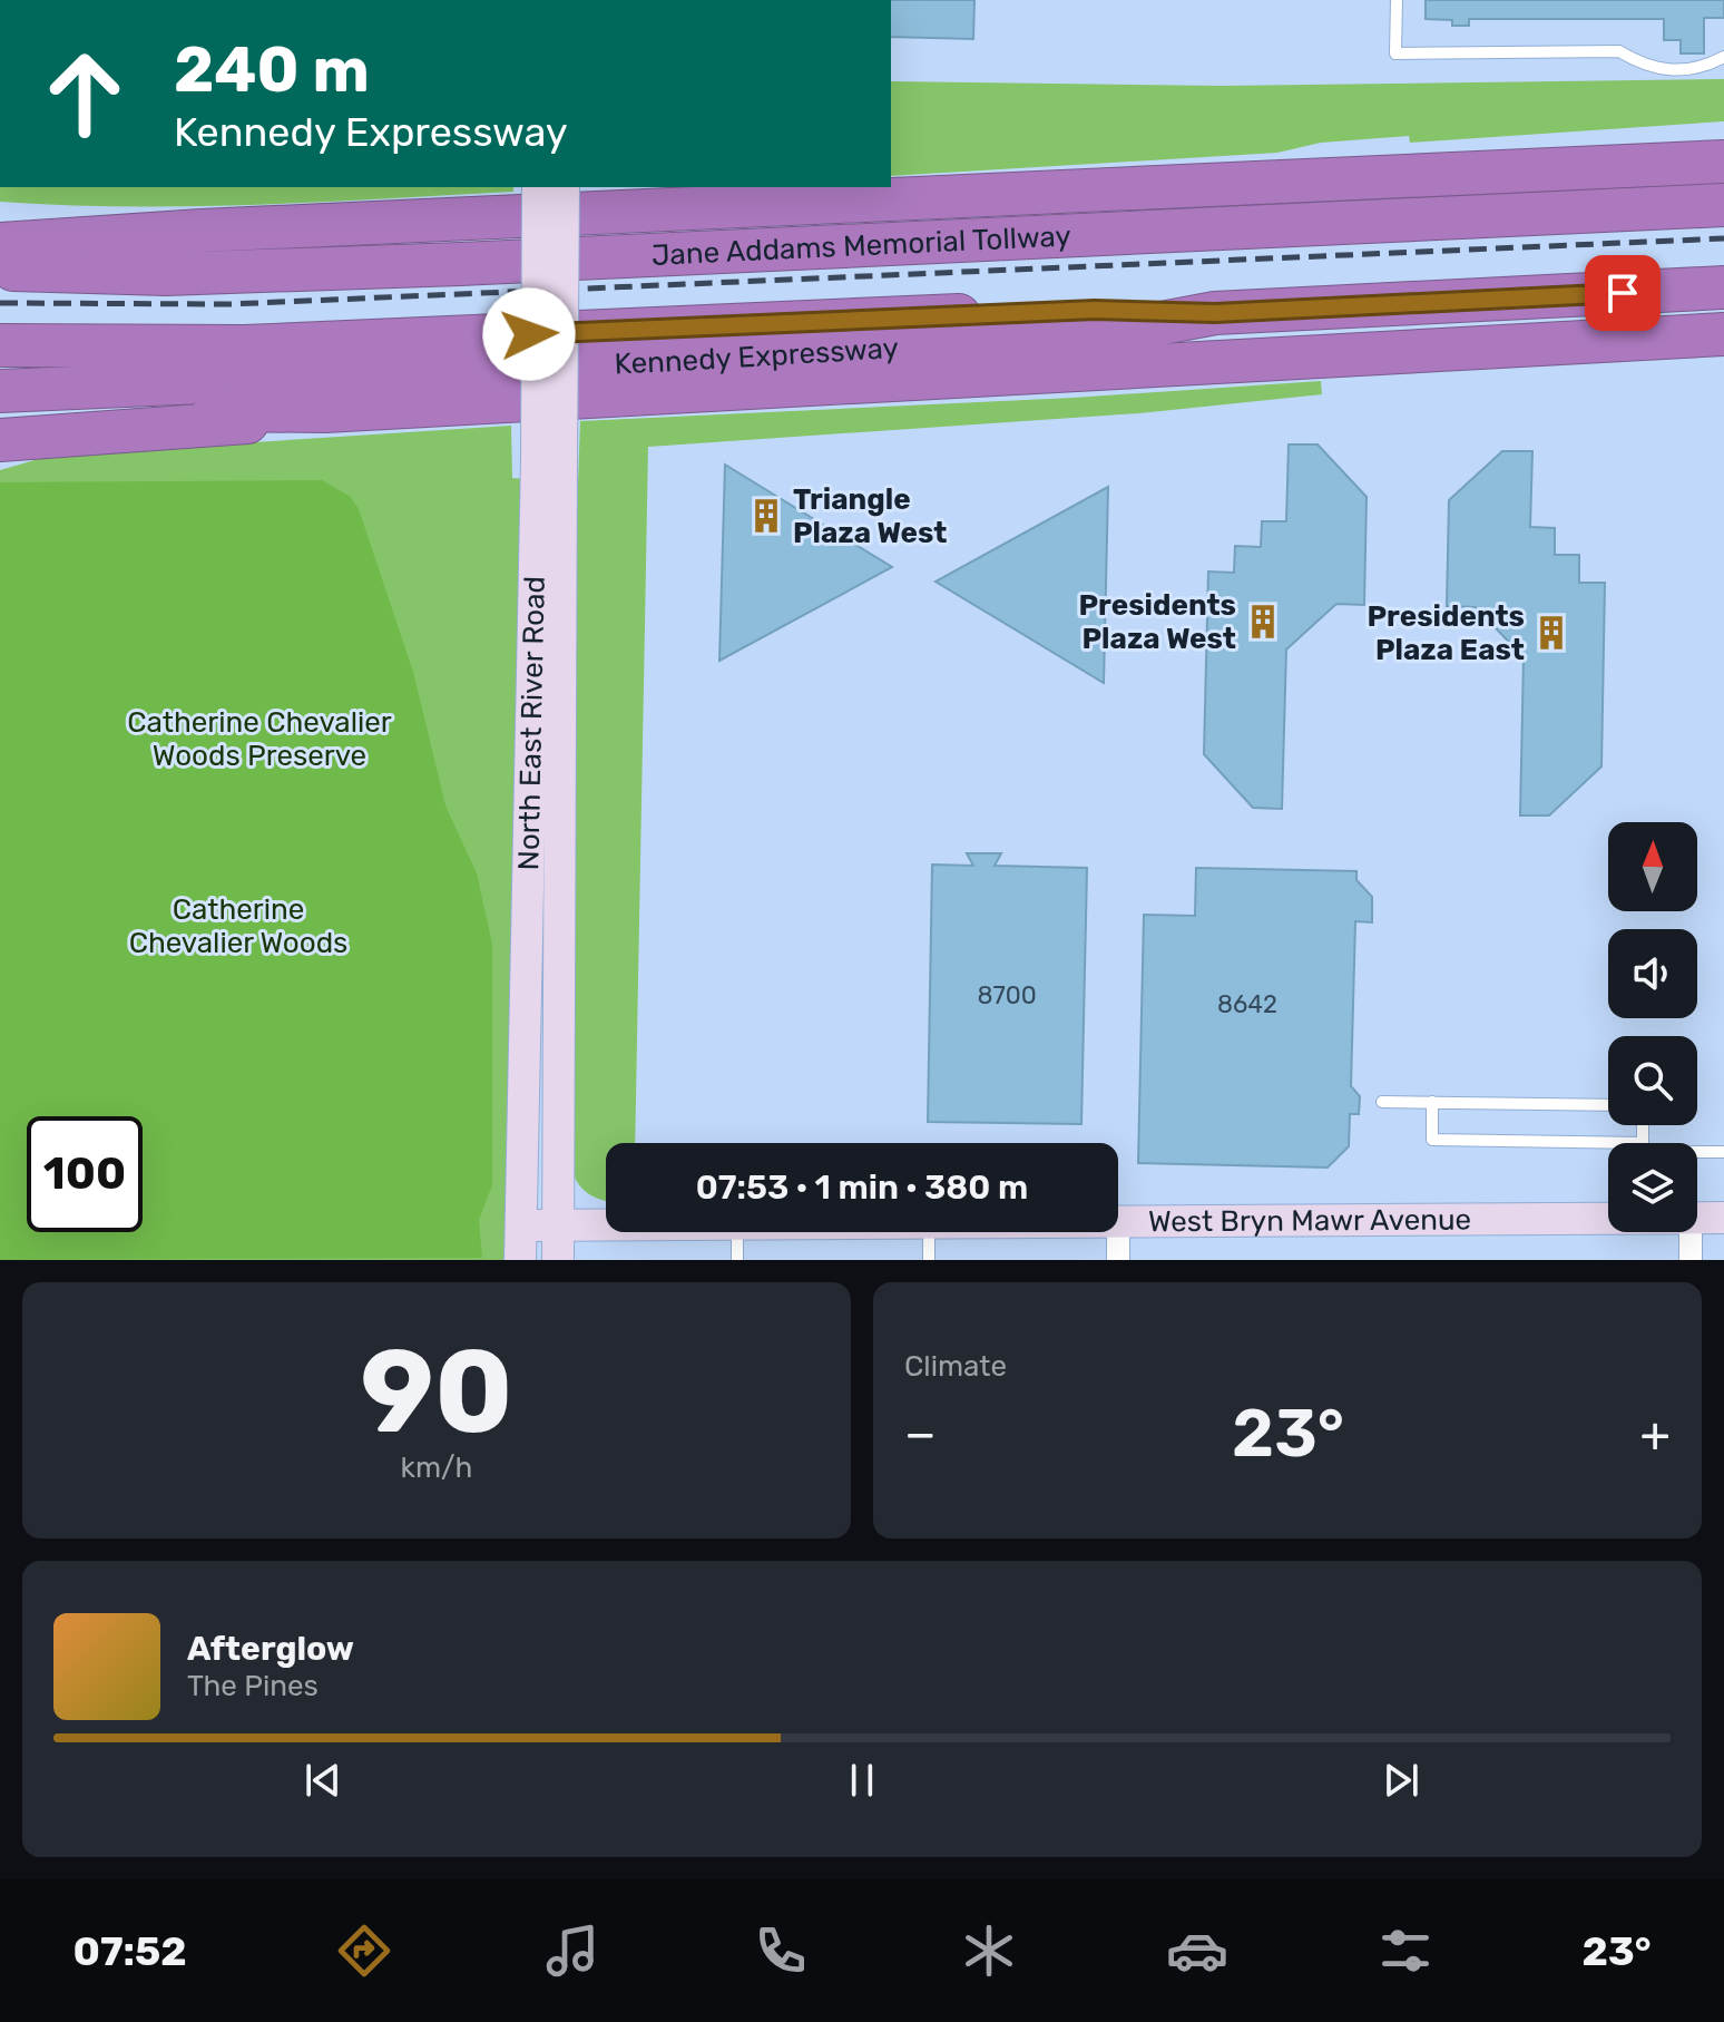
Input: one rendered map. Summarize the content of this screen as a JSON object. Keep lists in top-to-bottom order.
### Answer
{
  "streets": {
    "highway": ["Jane Addams Memorial Tollway", "Kennedy Expressway"],
    "main road": ["North East River Road", "West Bryn Mawr Avenue"]
  },
  "crossings": [
    ["North East River Road", "West Bryn Mawr Avenue"]
  ],
  "parks": ["Catherine Chevalier Woods Preserve", "Catherine Chevalier Woods"],
  "places": {
    "building": ["Triangle Plaza West", "Presidents Plaza West", "Presidents Plaza East"]
  },
  "house_numbers": ["8700", "8642"],
  "north": "top",
  "page": {
    "turn": ["240 m", "Kennedy Expressway"],
    "limit": "100",
    "trip": "07:53 · 1 min · 380 m",
    "tile": [
      ["90", "km/h"],
      "Climate"
    ],
    "heat": ["−", "23°", "+"],
    "song": ["Afterglow", "The Pines"],
    "tabs": ["07:52", "23°"]
  }
}
